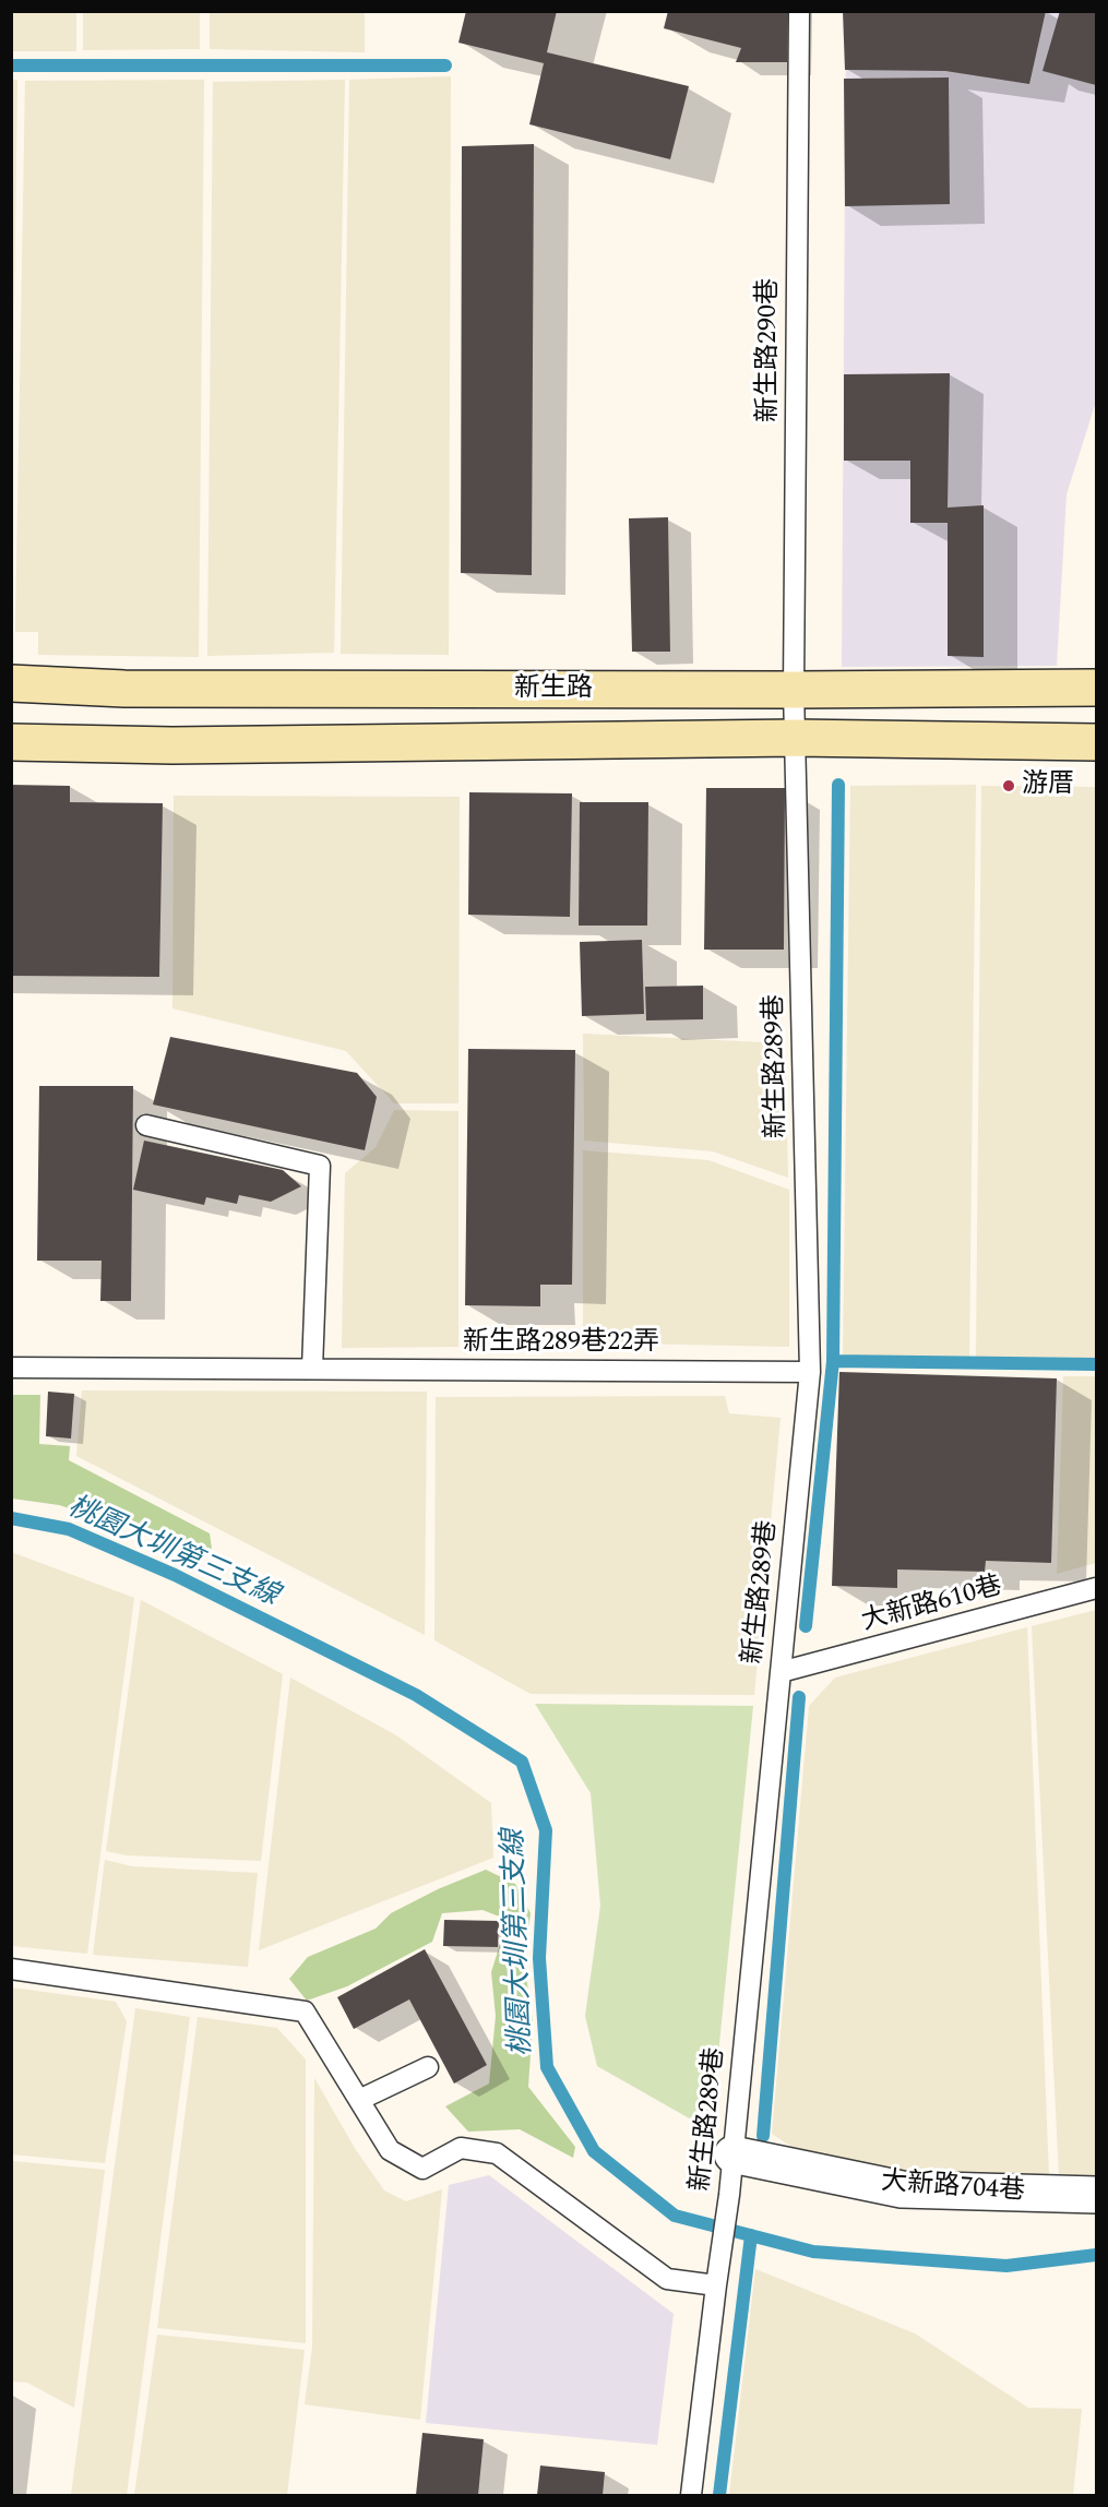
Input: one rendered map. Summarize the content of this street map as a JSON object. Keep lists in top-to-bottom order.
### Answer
{
  "streets": {
    "main road": ["新生路"],
    "street": ["大新路704巷"],
    "lane": [
      "新生路290巷",
      "新生路289巷",
      "新生路289巷22弄",
      "大新路610巷"
    ]
  },
  "crossings": [
    ["新生路290巷", "新生路"],
    ["新生路290巷", "新生路289巷"],
    ["新生路", "新生路289巷"],
    ["新生路289巷", "新生路289巷22弄"],
    ["新生路289巷", "大新路610巷"],
    ["新生路289巷", "大新路704巷"]
  ],
  "water": ["桃園大圳第三支線"],
  "places": ["游厝"]
}
